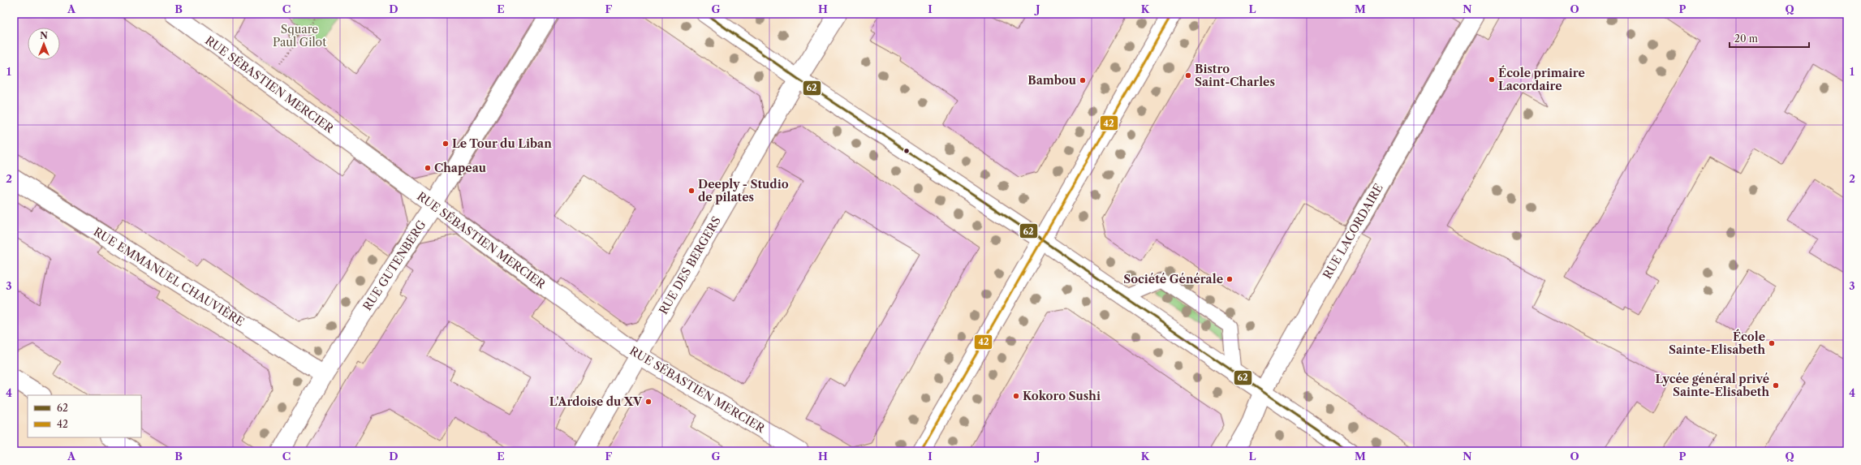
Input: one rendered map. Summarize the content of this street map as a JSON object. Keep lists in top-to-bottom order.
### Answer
{
  "streets": {
    "street": [
      "RUE SÉBASTIEN MERCIER",
      "RUE LACORDAIRE",
      "RUE GUTENBERG",
      "RUE DES BERGERS",
      "RUE EMMANUEL CHAUVIÈRE"
    ]
  },
  "crossings": [
    ["RUE SÉBASTIEN MERCIER", "RUE GUTENBERG"],
    ["RUE SÉBASTIEN MERCIER", "RUE DES BERGERS"],
    ["RUE GUTENBERG", "RUE EMMANUEL CHAUVIÈRE"]
  ],
  "parks": ["Square Paul Gilot"],
  "places": [
    "Bistro Saint-Charles",
    "École primaire Lacordaire",
    "Bambou",
    "Le Tour du Liban",
    "Chapeau",
    "Deeply - Studio de pilates",
    "Société Générale",
    "École Sainte-Elisabeth",
    "Lycée général privé Sainte-Elisabeth",
    "Kokoro Sushi",
    "L'Ardoise du XV"
  ],
  "lines": ["transit line 62", "transit line 42"],
  "legend": ["62", "42"],
  "scale_bar": "20 m",
  "north": "top",
  "grid": {
    "columns": [
      "A",
      "B",
      "C",
      "D",
      "E",
      "F",
      "G",
      "H",
      "I",
      "J",
      "K",
      "L",
      "M",
      "N",
      "O",
      "P",
      "Q"
    ],
    "rows": [
      "1",
      "2",
      "3",
      "4"
    ]
  }
}
